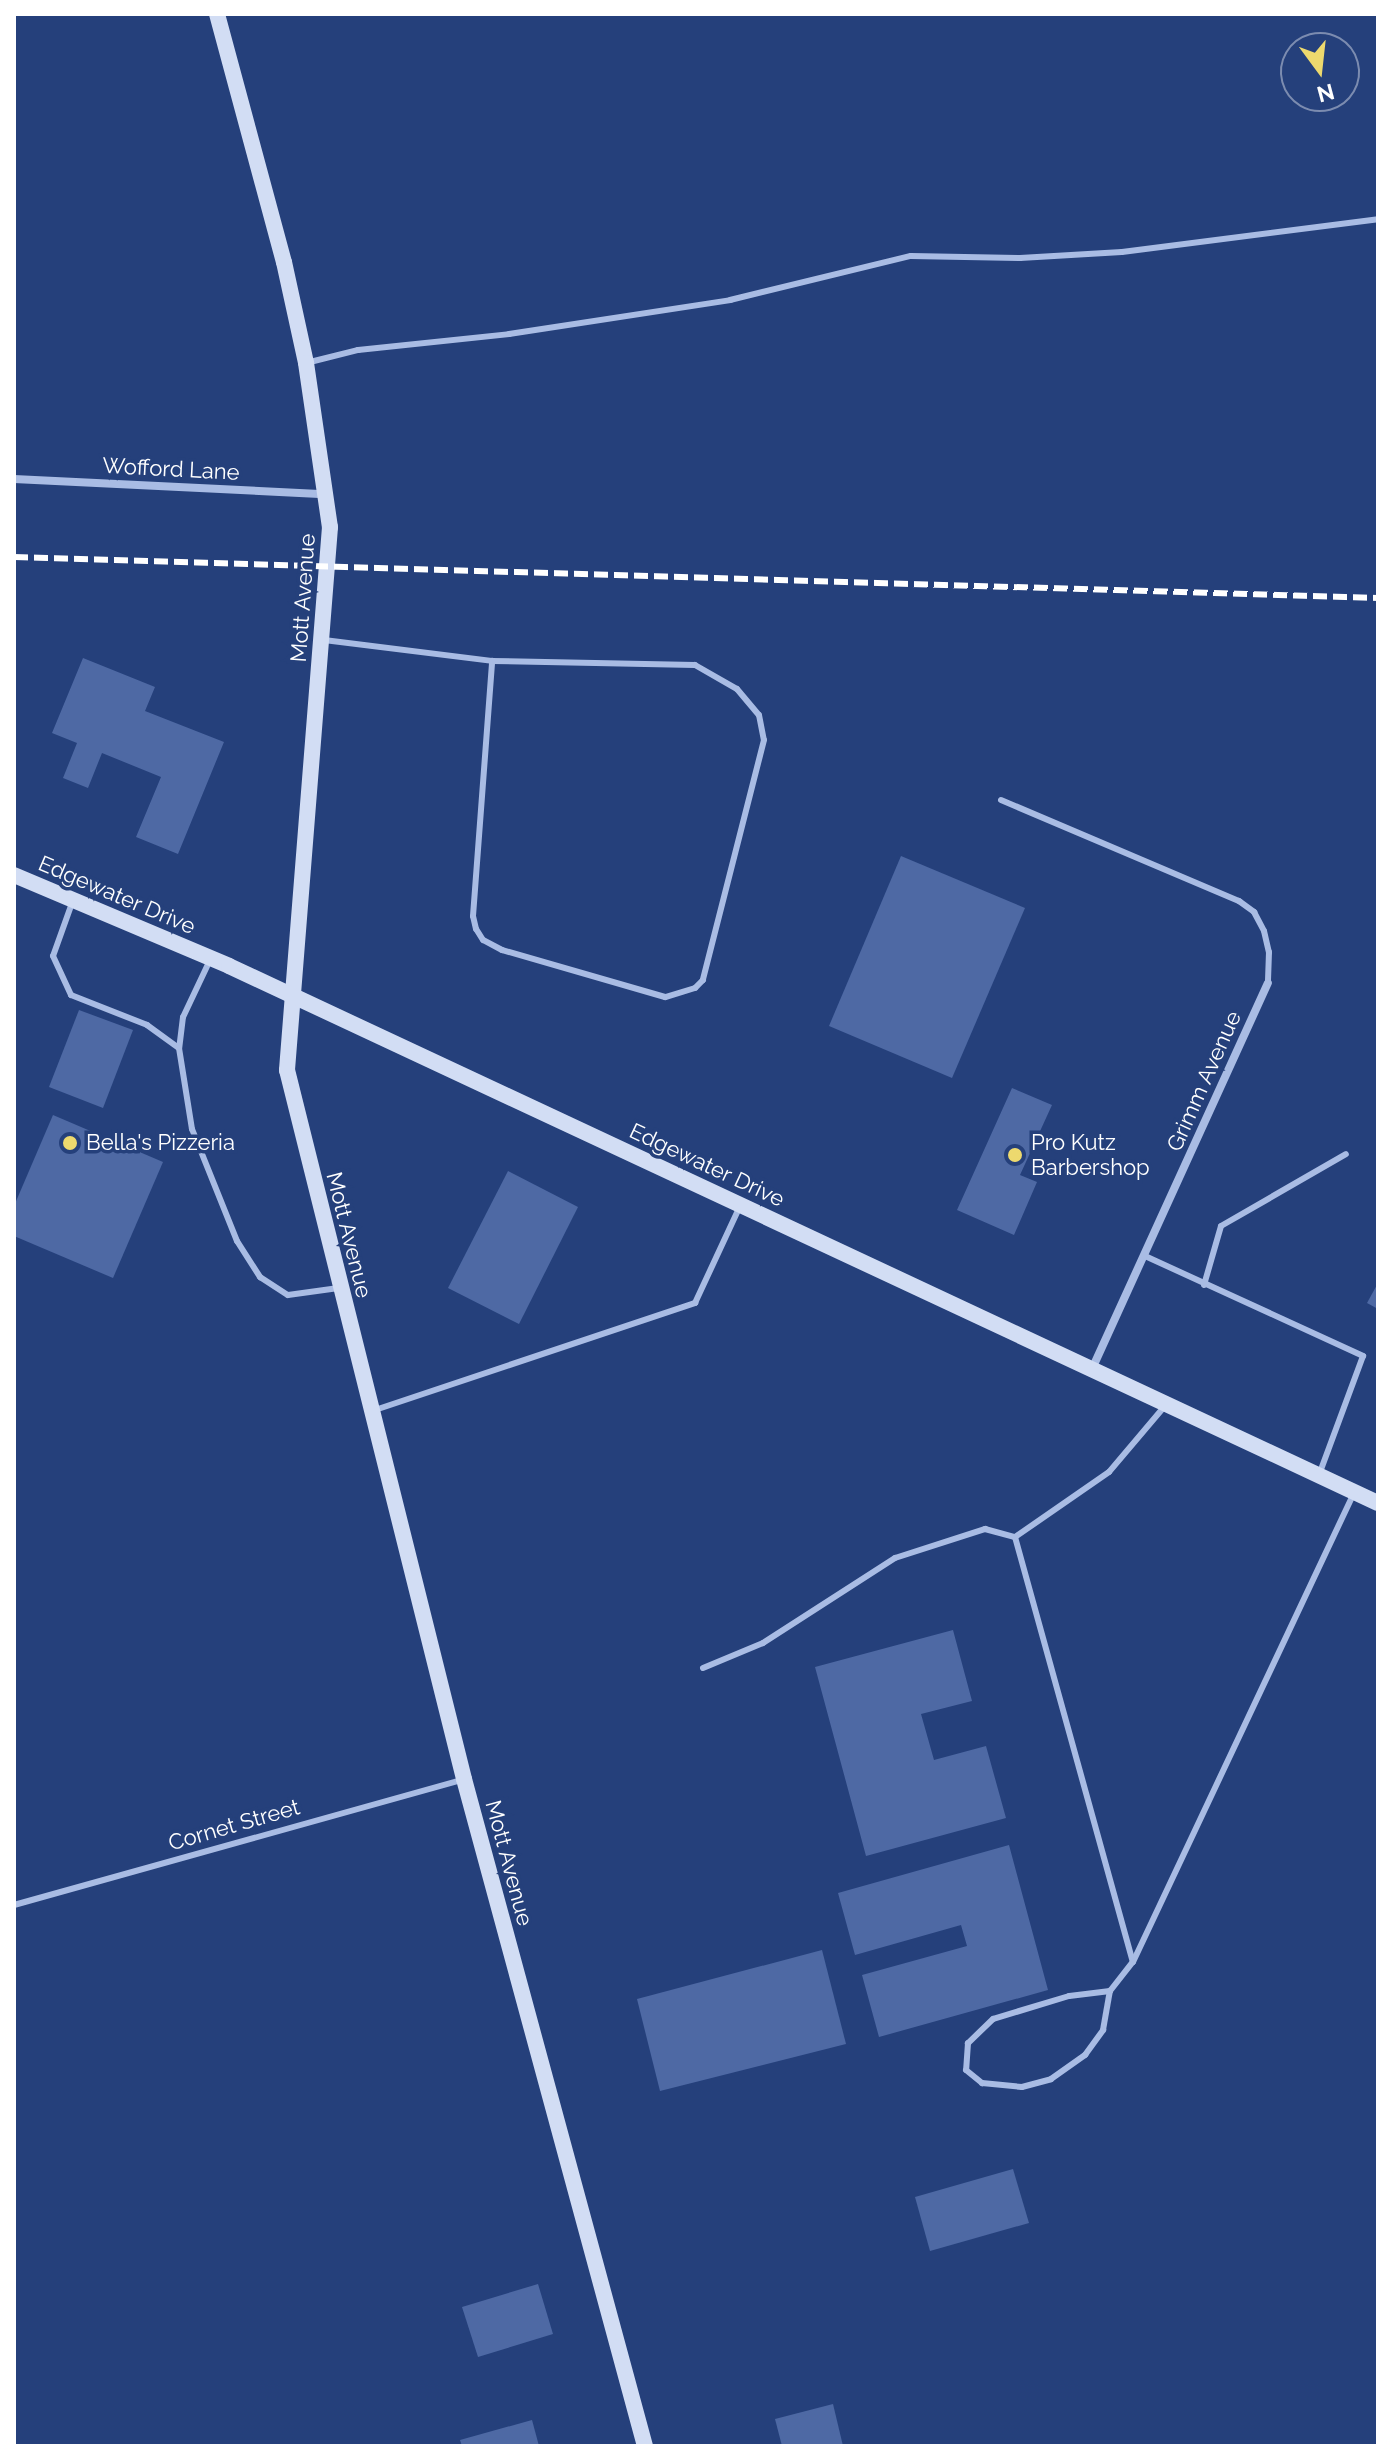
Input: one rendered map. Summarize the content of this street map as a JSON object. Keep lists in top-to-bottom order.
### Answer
{
  "streets": {
    "street": [
      "Wofford Lane",
      "Mott Avenue",
      "Edgewater Drive",
      "Grimm Avenue"
    ],
    "lane": ["Cornet Street"]
  },
  "crossings": [
    ["Wofford Lane", "Mott Avenue"],
    ["Mott Avenue", "Edgewater Drive"],
    ["Mott Avenue", "Cornet Street"],
    ["Edgewater Drive", "Grimm Avenue"]
  ],
  "places": ["Bella's Pizzeria", "Pro Kutz Barbershop"],
  "north": "bottom"
}
